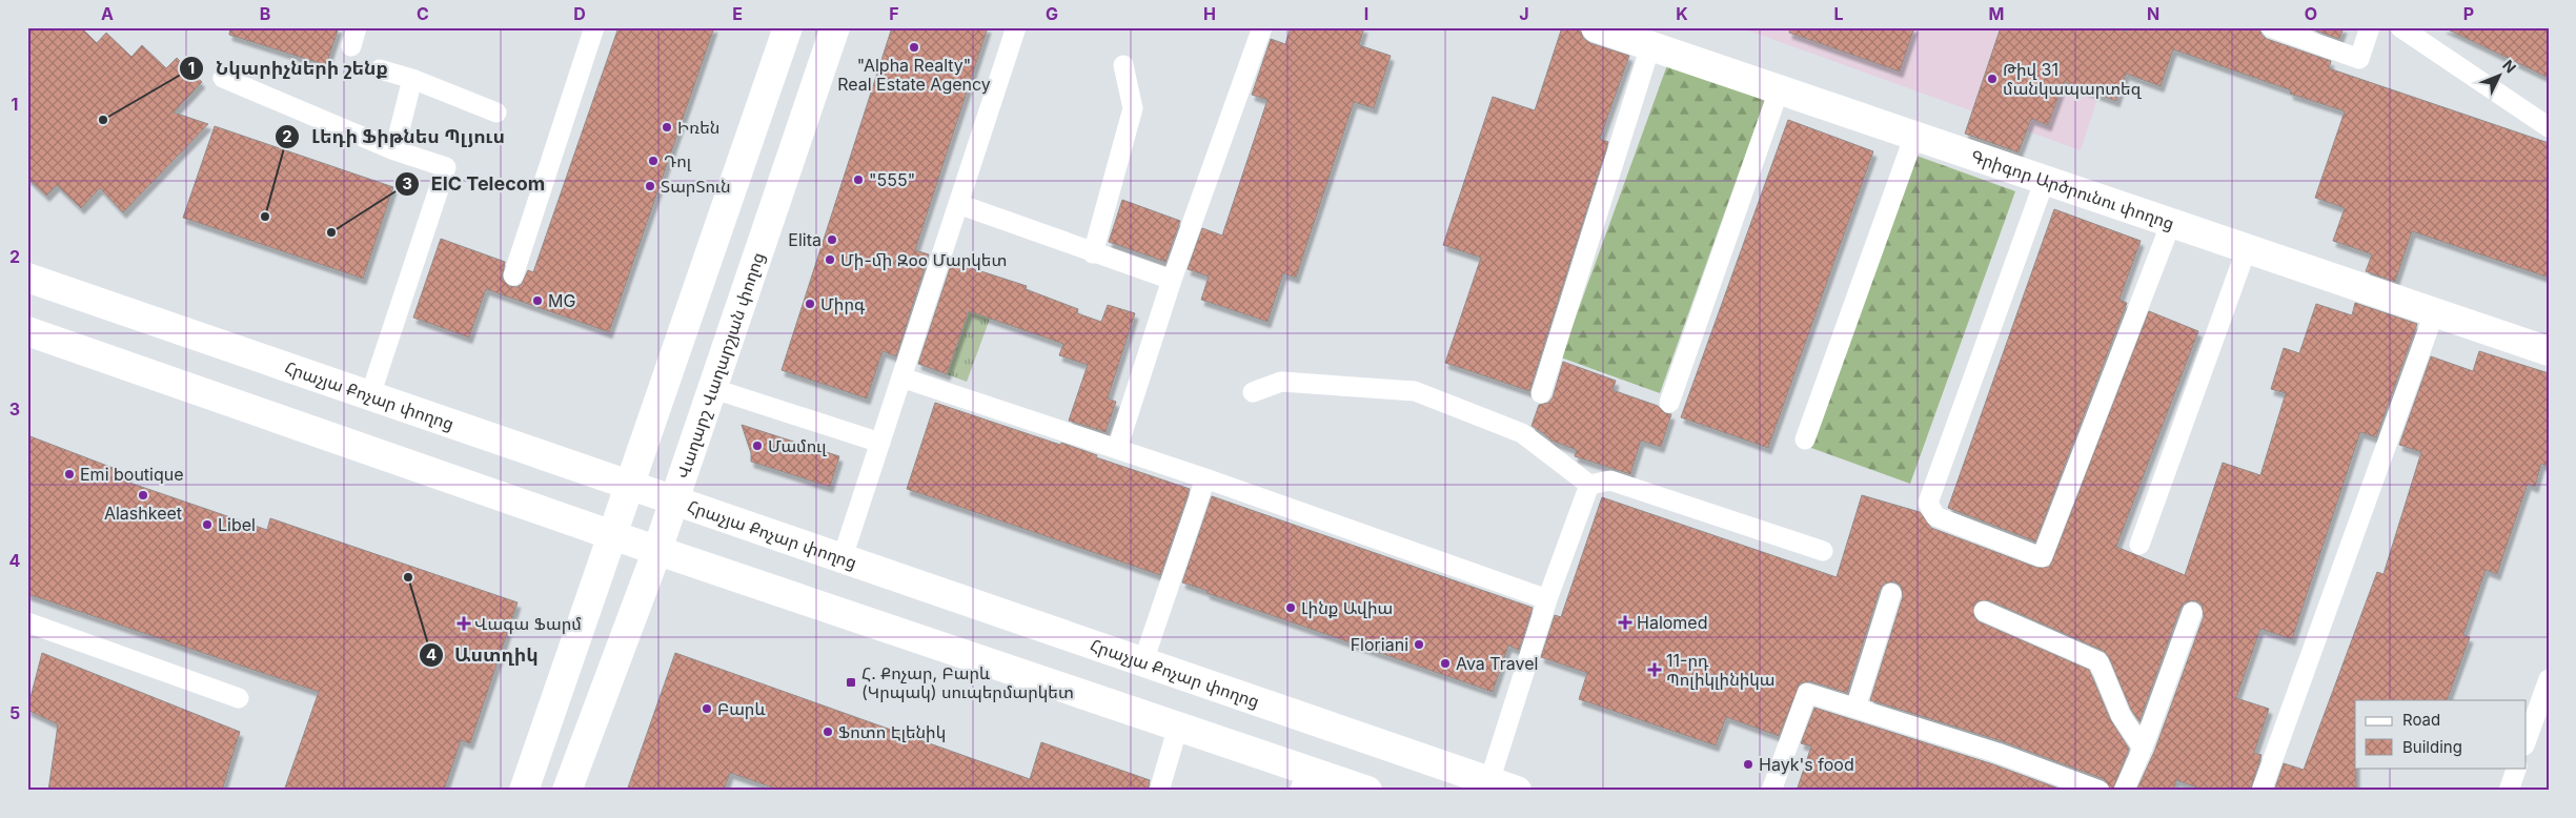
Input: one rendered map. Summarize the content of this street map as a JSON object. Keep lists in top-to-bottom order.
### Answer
{
  "streets": {
    "main road": ["Գրիգոր Արծրունու փողոց", "Վաղարշ Վաղարշյան փողոց", "Հրաչյա Քոչար փողոց"]
  },
  "crossings": [
    ["Վաղարշ Վաղարշյան փողոց", "Հրաչյա Քոչար փողոց"]
  ],
  "places": {
    "other": [
      "\"Alpha Realty\" Real Estate Agency",
      "Թիվ 31 մանկապարտեզ",
      "Նկարիչների շենք",
      "Իռեն",
      "Դոլ",
      "\"555\"",
      "ՏարՏուն",
      "Լեդի Ֆիթնես Պլյուս",
      "EIC Telecom",
      "Elita",
      "Մի-մի Զօօ Մարկետ",
      "MG",
      "Միրգ",
      "Մամուլ",
      "Emi boutique",
      "Alashkeet",
      "Libel",
      "Աստղիկ",
      "Լինք Ավիա",
      "Floriani",
      "Ava Travel",
      "Բարև",
      "Ֆոտո Էլենիկ",
      "Hayk's food"
    ],
    "health": ["Halomed", "Վագա Ֆարմ", "11-րդ Պոլիկլինիկա"],
    "transit": ["Հ. Քոչար, Բարև (Կրպակ) սուպերմարկետ"]
  },
  "legend": ["Road", "Building"],
  "north": "top right",
  "grid": {
    "columns": [
      "A",
      "B",
      "C",
      "D",
      "E",
      "F",
      "G",
      "H",
      "I",
      "J",
      "K",
      "L",
      "M",
      "N",
      "O",
      "P"
    ],
    "rows": [
      "1",
      "2",
      "3",
      "4",
      "5"
    ]
  }
}
